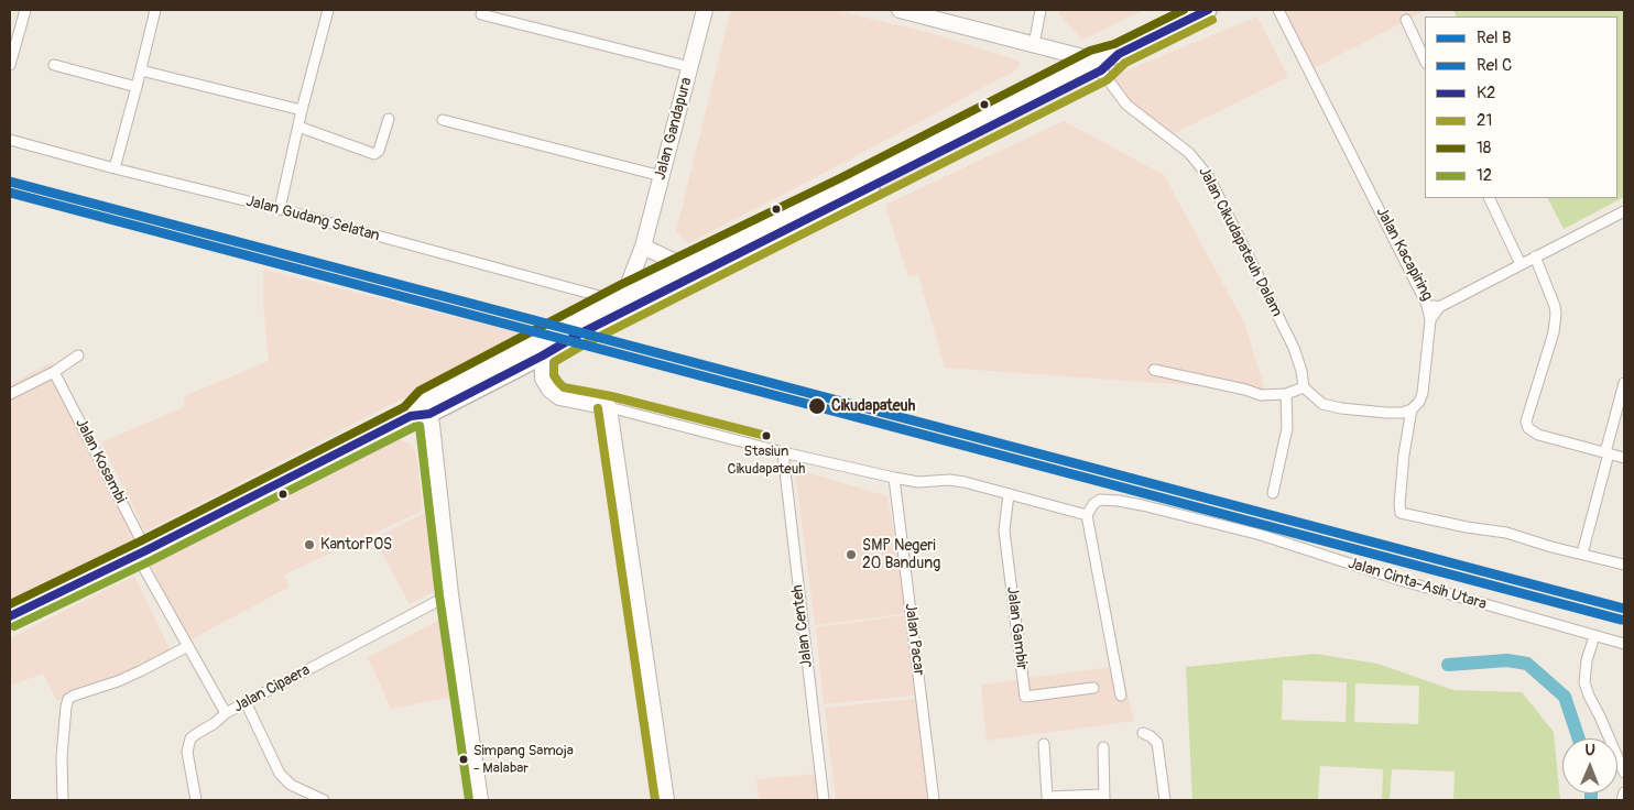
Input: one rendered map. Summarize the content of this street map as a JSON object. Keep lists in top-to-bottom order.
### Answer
{
  "streets": {
    "street": [
      "Jalan Gandapura",
      "Jalan Gudang Selatan",
      "Jalan Cikudapateuh Dalam",
      "Jalan Kacapiring",
      "Jalan Kosambi",
      "Jalan Cinta-Asih Utara",
      "Jalan Centeh",
      "Jalan Gambir",
      "Jalan Pacar",
      "Jalan Cipaera"
    ]
  },
  "crossings": [
    ["Jalan Gandapura", "Jalan Gudang Selatan"],
    ["Jalan Kosambi", "Jalan Cipaera"]
  ],
  "places": [
    "Cikudapateuh",
    "Stasiun Cikudapateuh",
    "KantorPOS",
    "SMP Negeri 20 Bandung",
    "Simpang Samoja - Malabar"
  ],
  "lines": [
    "transit line K2",
    "transit line 18",
    "transit line 21",
    "rail line B",
    "rail line C",
    "transit line 12"
  ],
  "legend": [
    "Rel B",
    "Rel C",
    "K2",
    "21",
    "18",
    "12"
  ],
  "north": "top"
}
